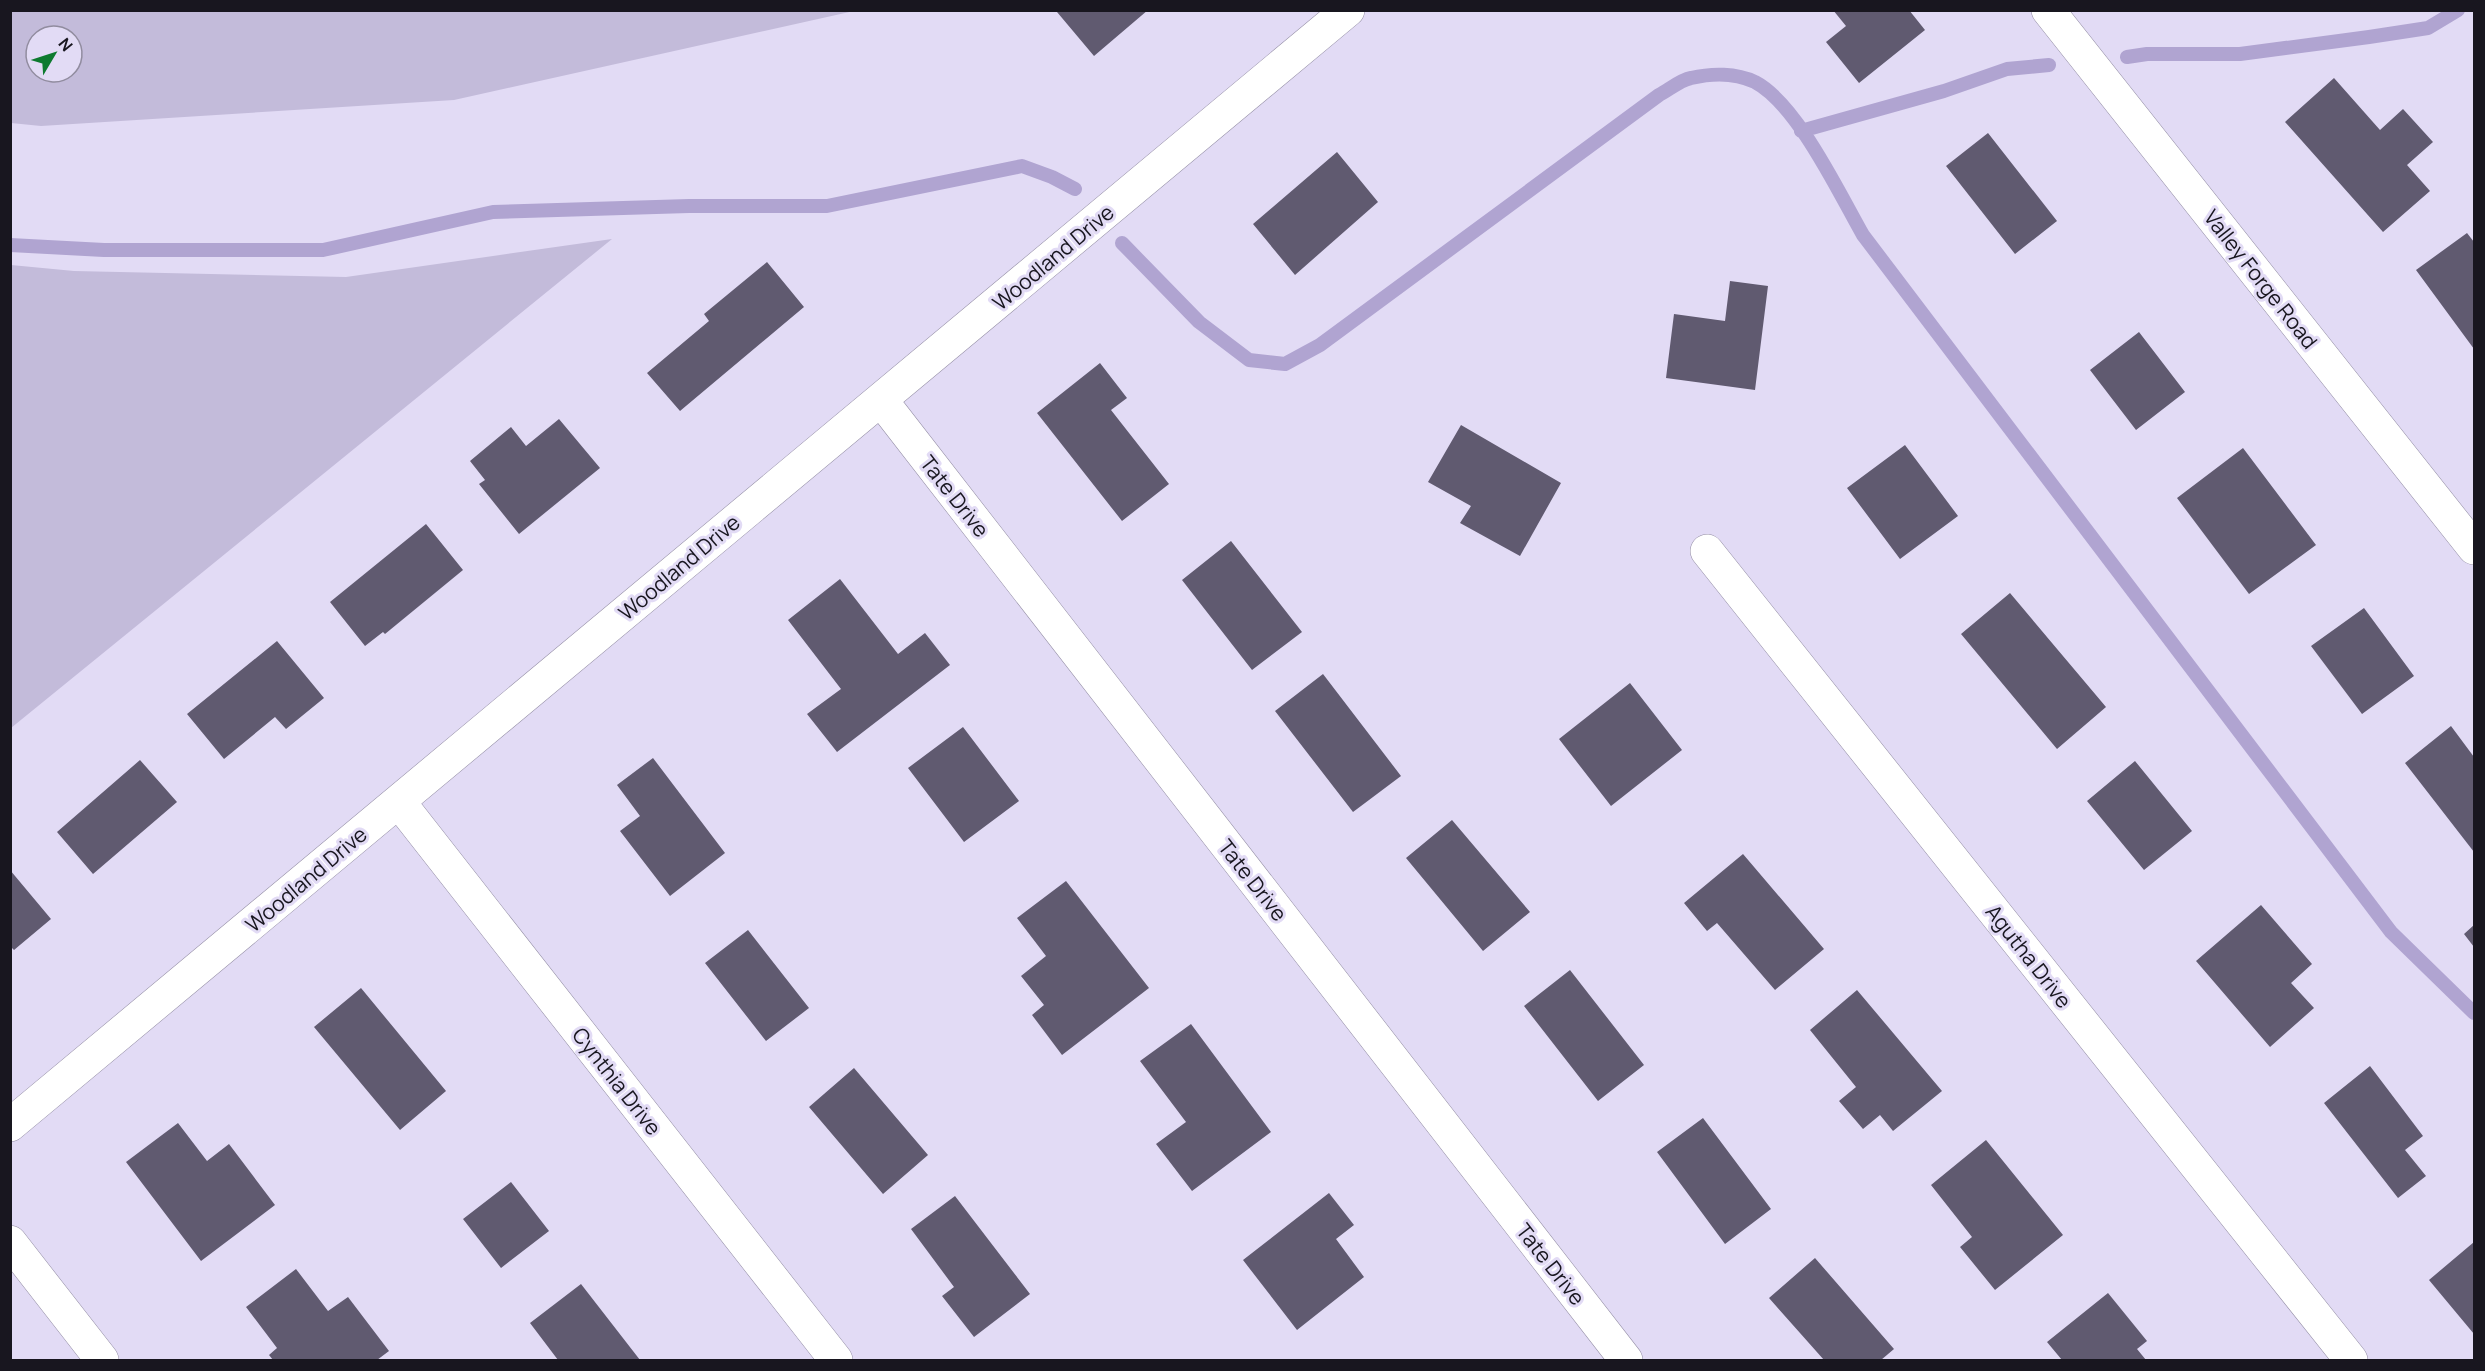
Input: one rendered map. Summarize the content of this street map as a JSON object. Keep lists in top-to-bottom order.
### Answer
{
  "streets": {
    "street": [
      "Woodland Drive",
      "Valley Forge Road",
      "Tate Drive",
      "Agutha Drive",
      "Cynthia Drive"
    ]
  },
  "crossings": [
    ["Woodland Drive", "Tate Drive"],
    ["Woodland Drive", "Cynthia Drive"]
  ],
  "north": "top right"
}
